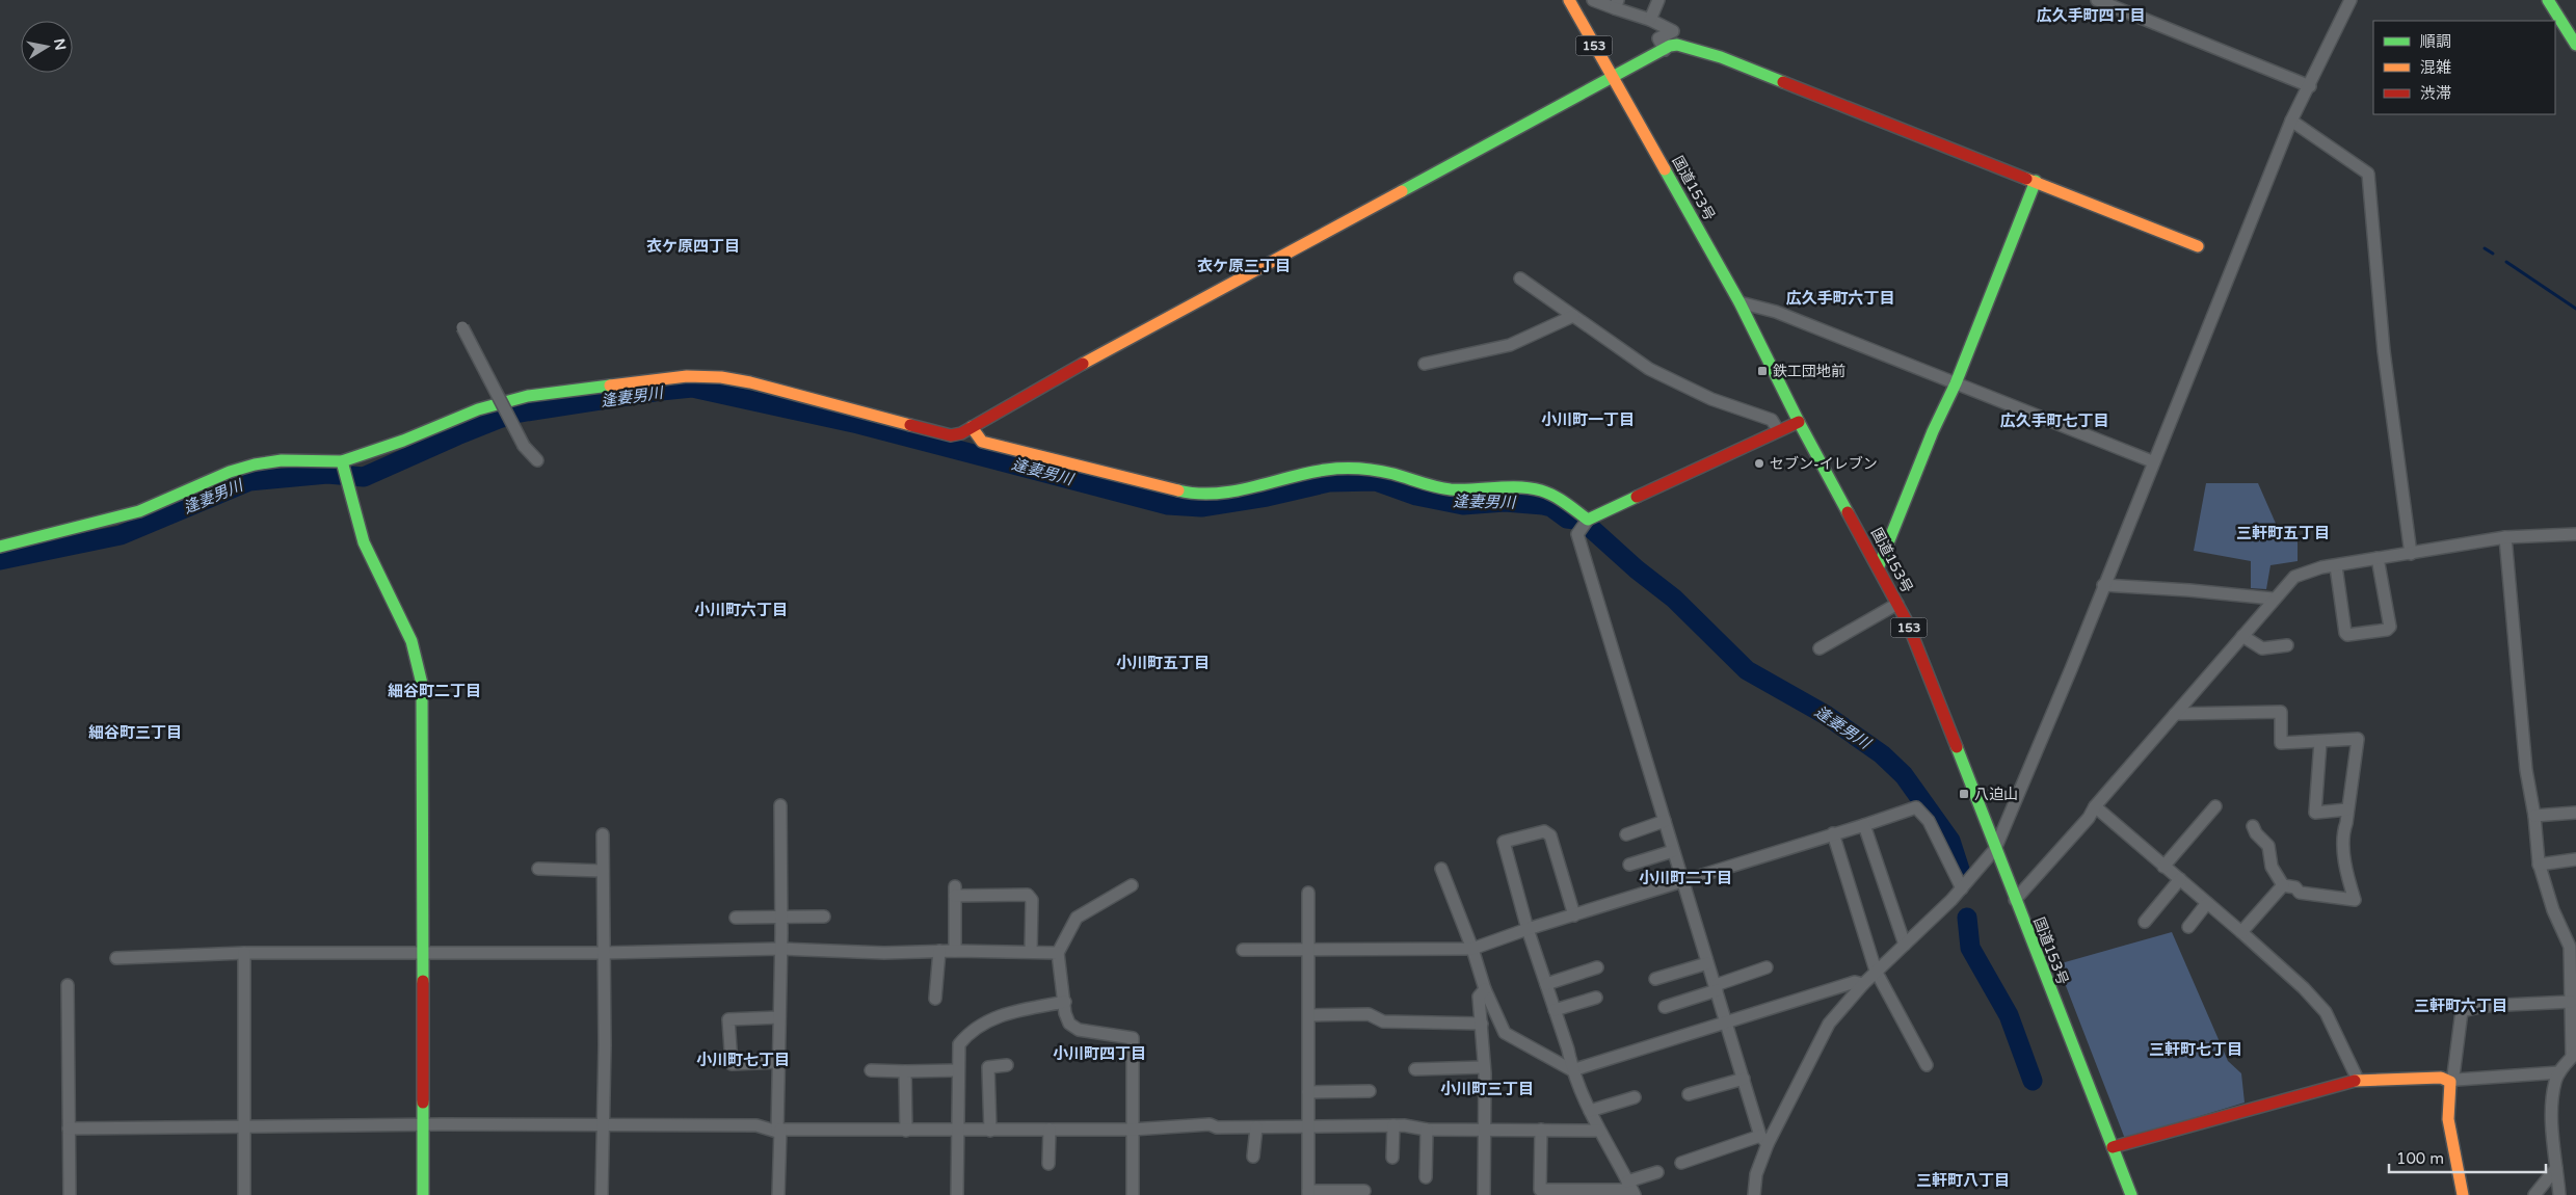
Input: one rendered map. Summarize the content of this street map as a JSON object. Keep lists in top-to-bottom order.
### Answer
{
  "streets": {
    "main road": ["153", "国道153号"]
  },
  "districts": [
    "広久手町四丁目",
    "衣ケ原四丁目",
    "衣ケ原三丁目",
    "広久手町六丁目",
    "小川町一丁目",
    "広久手町七丁目",
    "三軒町五丁目",
    "小川町六丁目",
    "小川町五丁目",
    "細谷町二丁目",
    "細谷町三丁目",
    "小川町二丁目",
    "三軒町六丁目",
    "三軒町七丁目",
    "小川町四丁目",
    "小川町七丁目",
    "小川町三丁目",
    "三軒町八丁目"
  ],
  "water": ["逢妻男川"],
  "places": {
    "transit": ["鉄工団地前", "八迫山"],
    "other": ["セブン-イレブン"]
  },
  "legend": ["順調", "混雑", "渋滞"],
  "scale_bar": "100 m",
  "north": "right"
}
